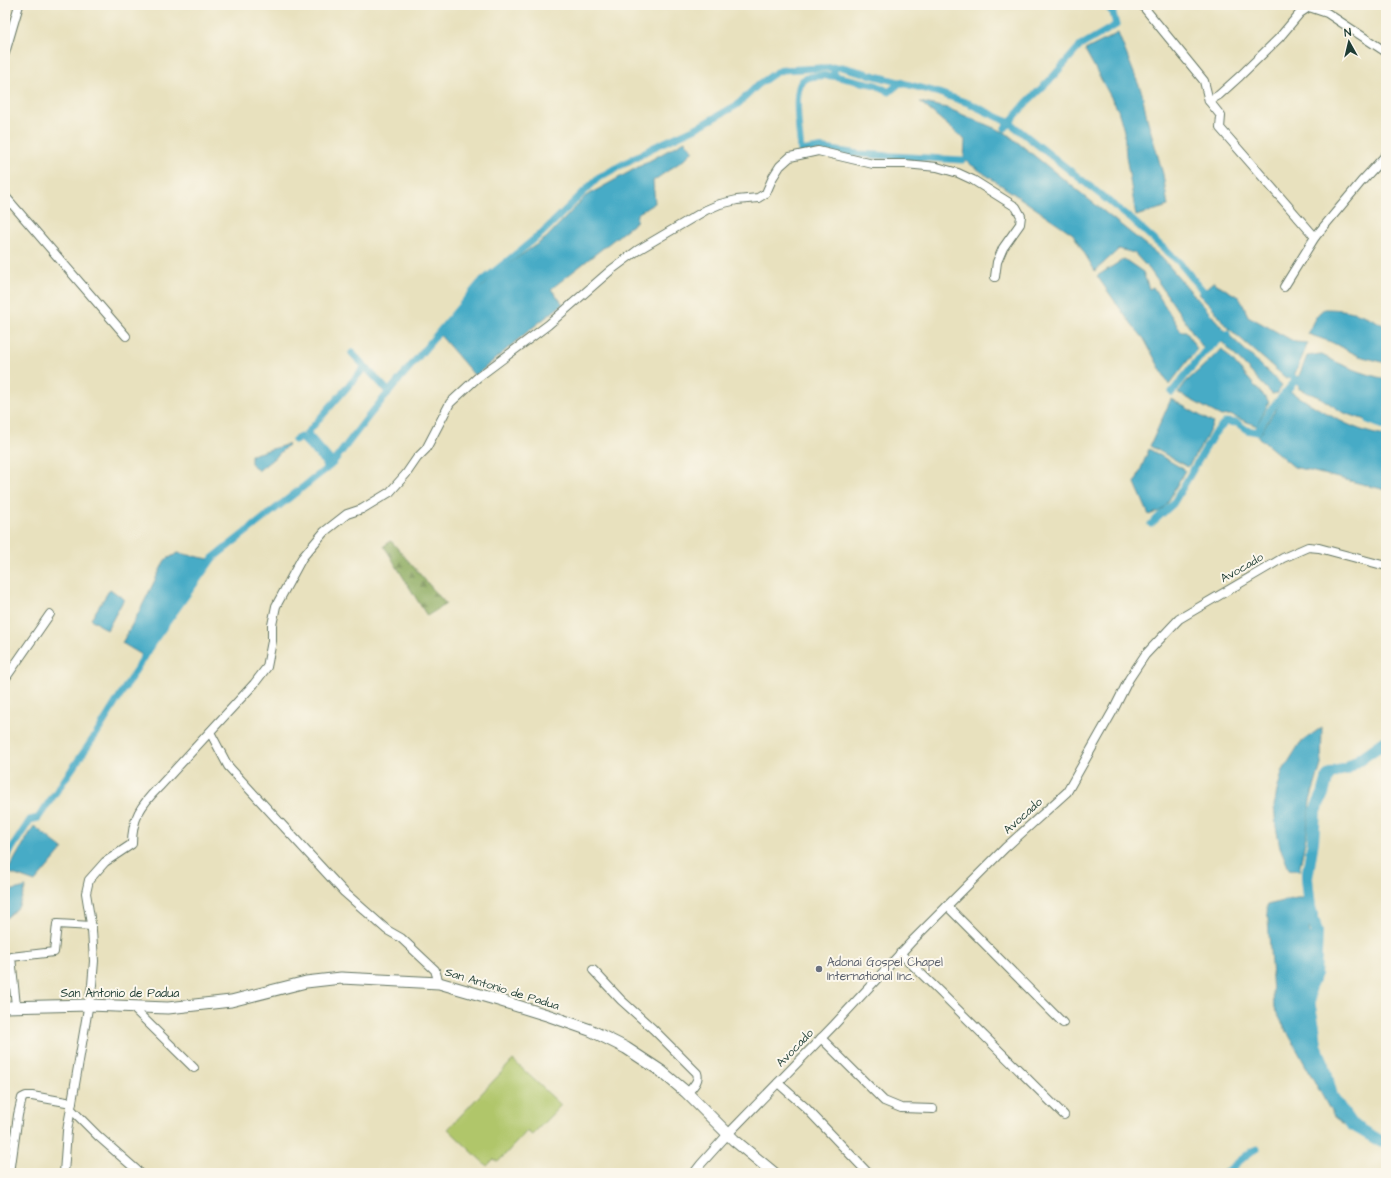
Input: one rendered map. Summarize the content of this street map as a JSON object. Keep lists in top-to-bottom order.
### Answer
{
  "streets": {
    "street": ["Avocado", "San Antonio de Padua"]
  },
  "crossings": [
    ["Avocado", "San Antonio de Padua"]
  ],
  "places": ["Adonai Gospel Chapel International Inc."],
  "north": "top"
}
